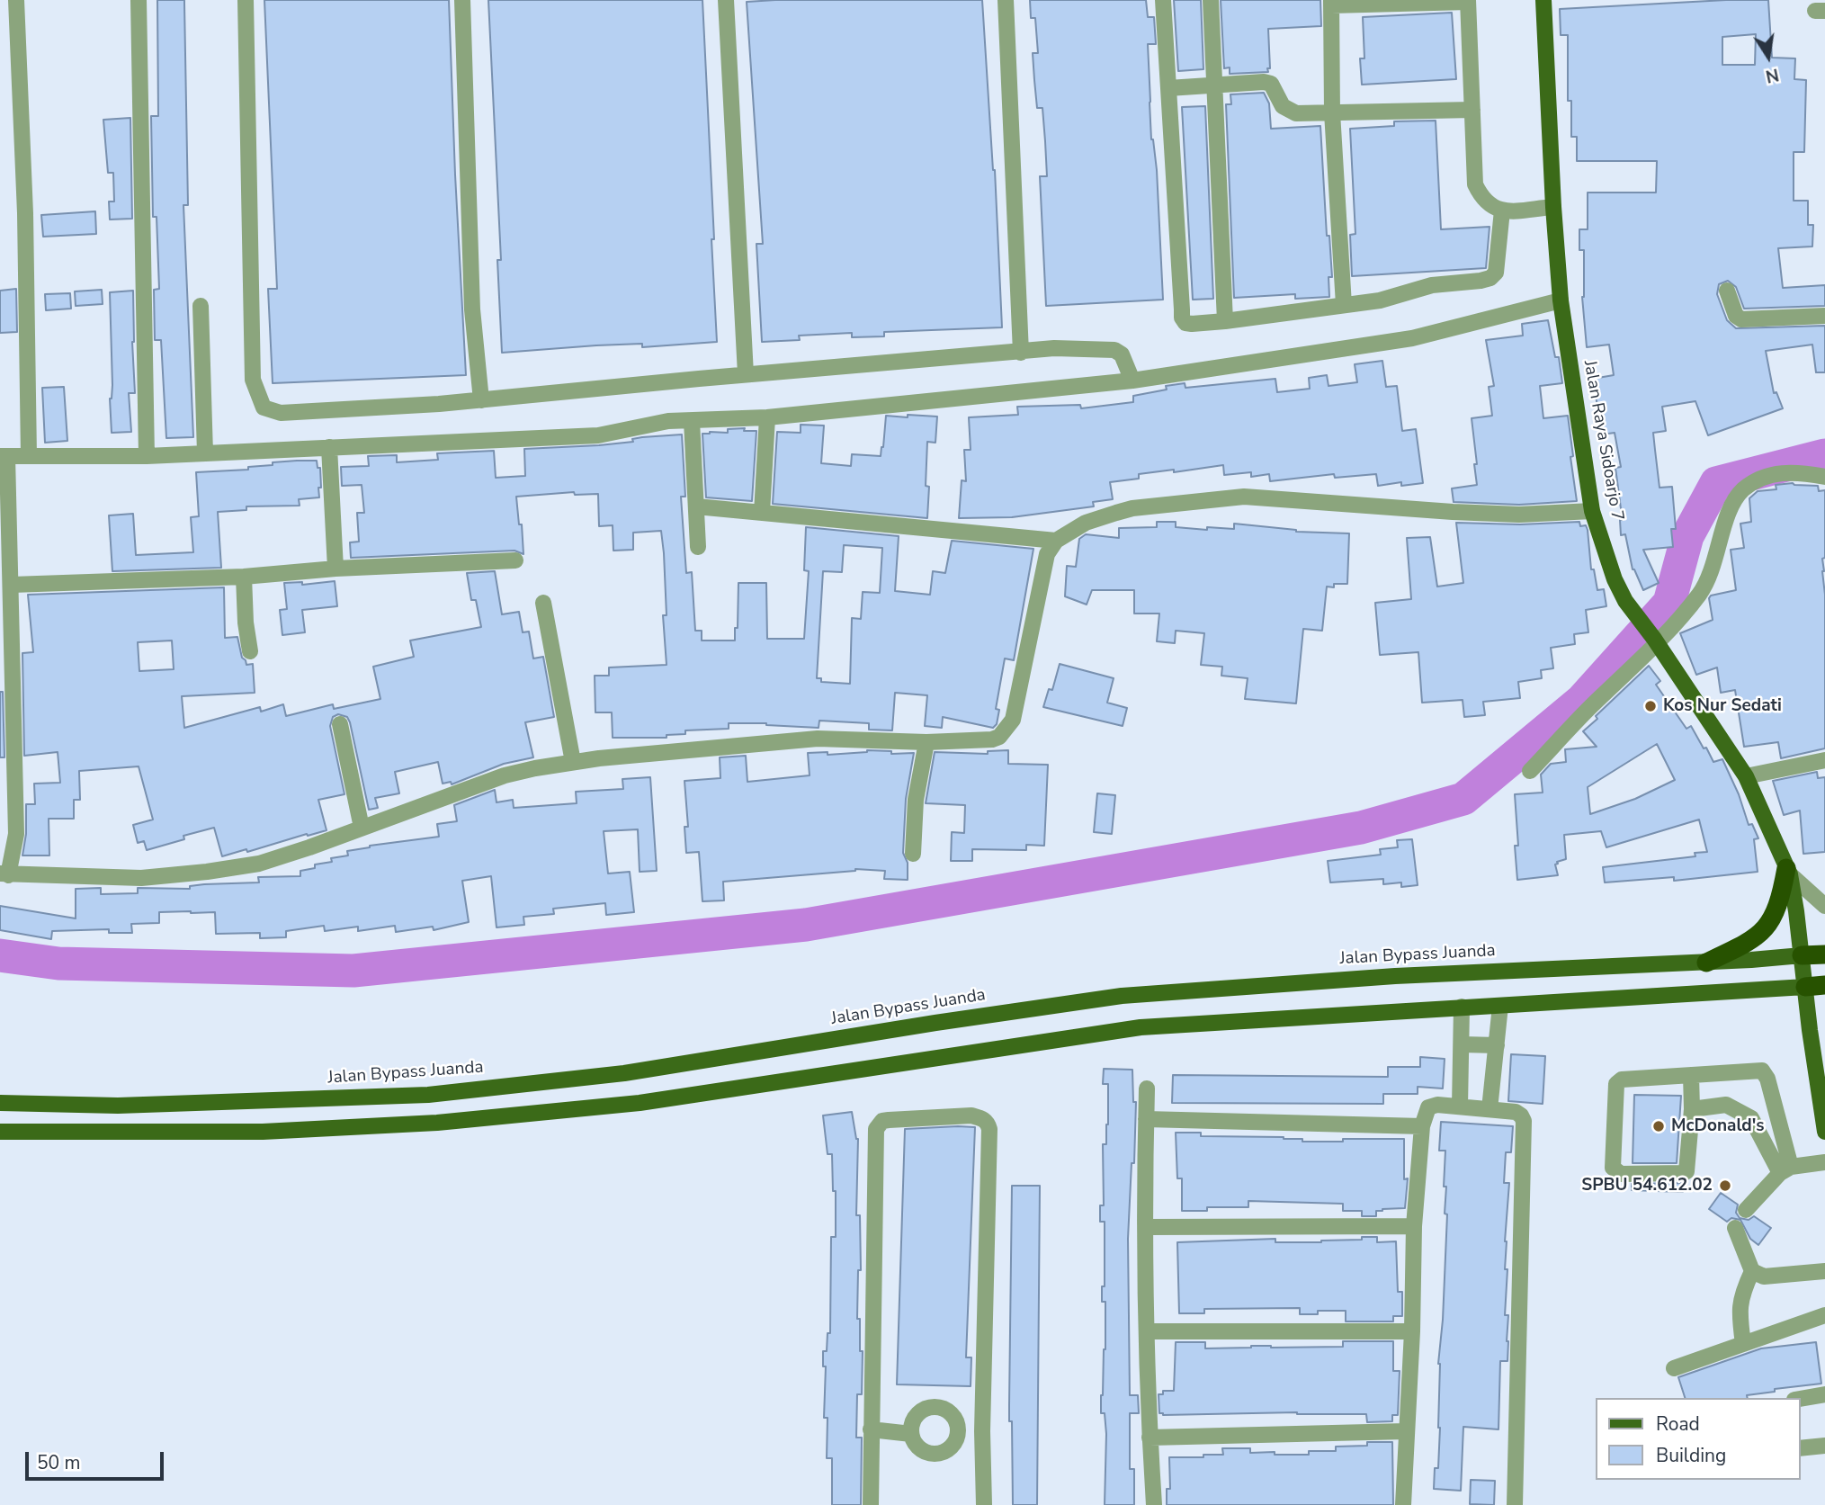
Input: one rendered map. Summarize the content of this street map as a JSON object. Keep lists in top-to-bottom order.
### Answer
{
  "streets": {
    "highway": ["Jalan Bypass Juanda"],
    "main road": ["Jalan Raya Sidoarjo 7"]
  },
  "crossings": [
    ["Jalan Raya Sidoarjo 7", "Jalan Bypass Juanda"]
  ],
  "places": ["Kos Nur Sedati", "McDonald's", "SPBU 54.612.02"],
  "legend": ["Road", "Building"],
  "scale_bar": "50 m",
  "north": "bottom"
}
